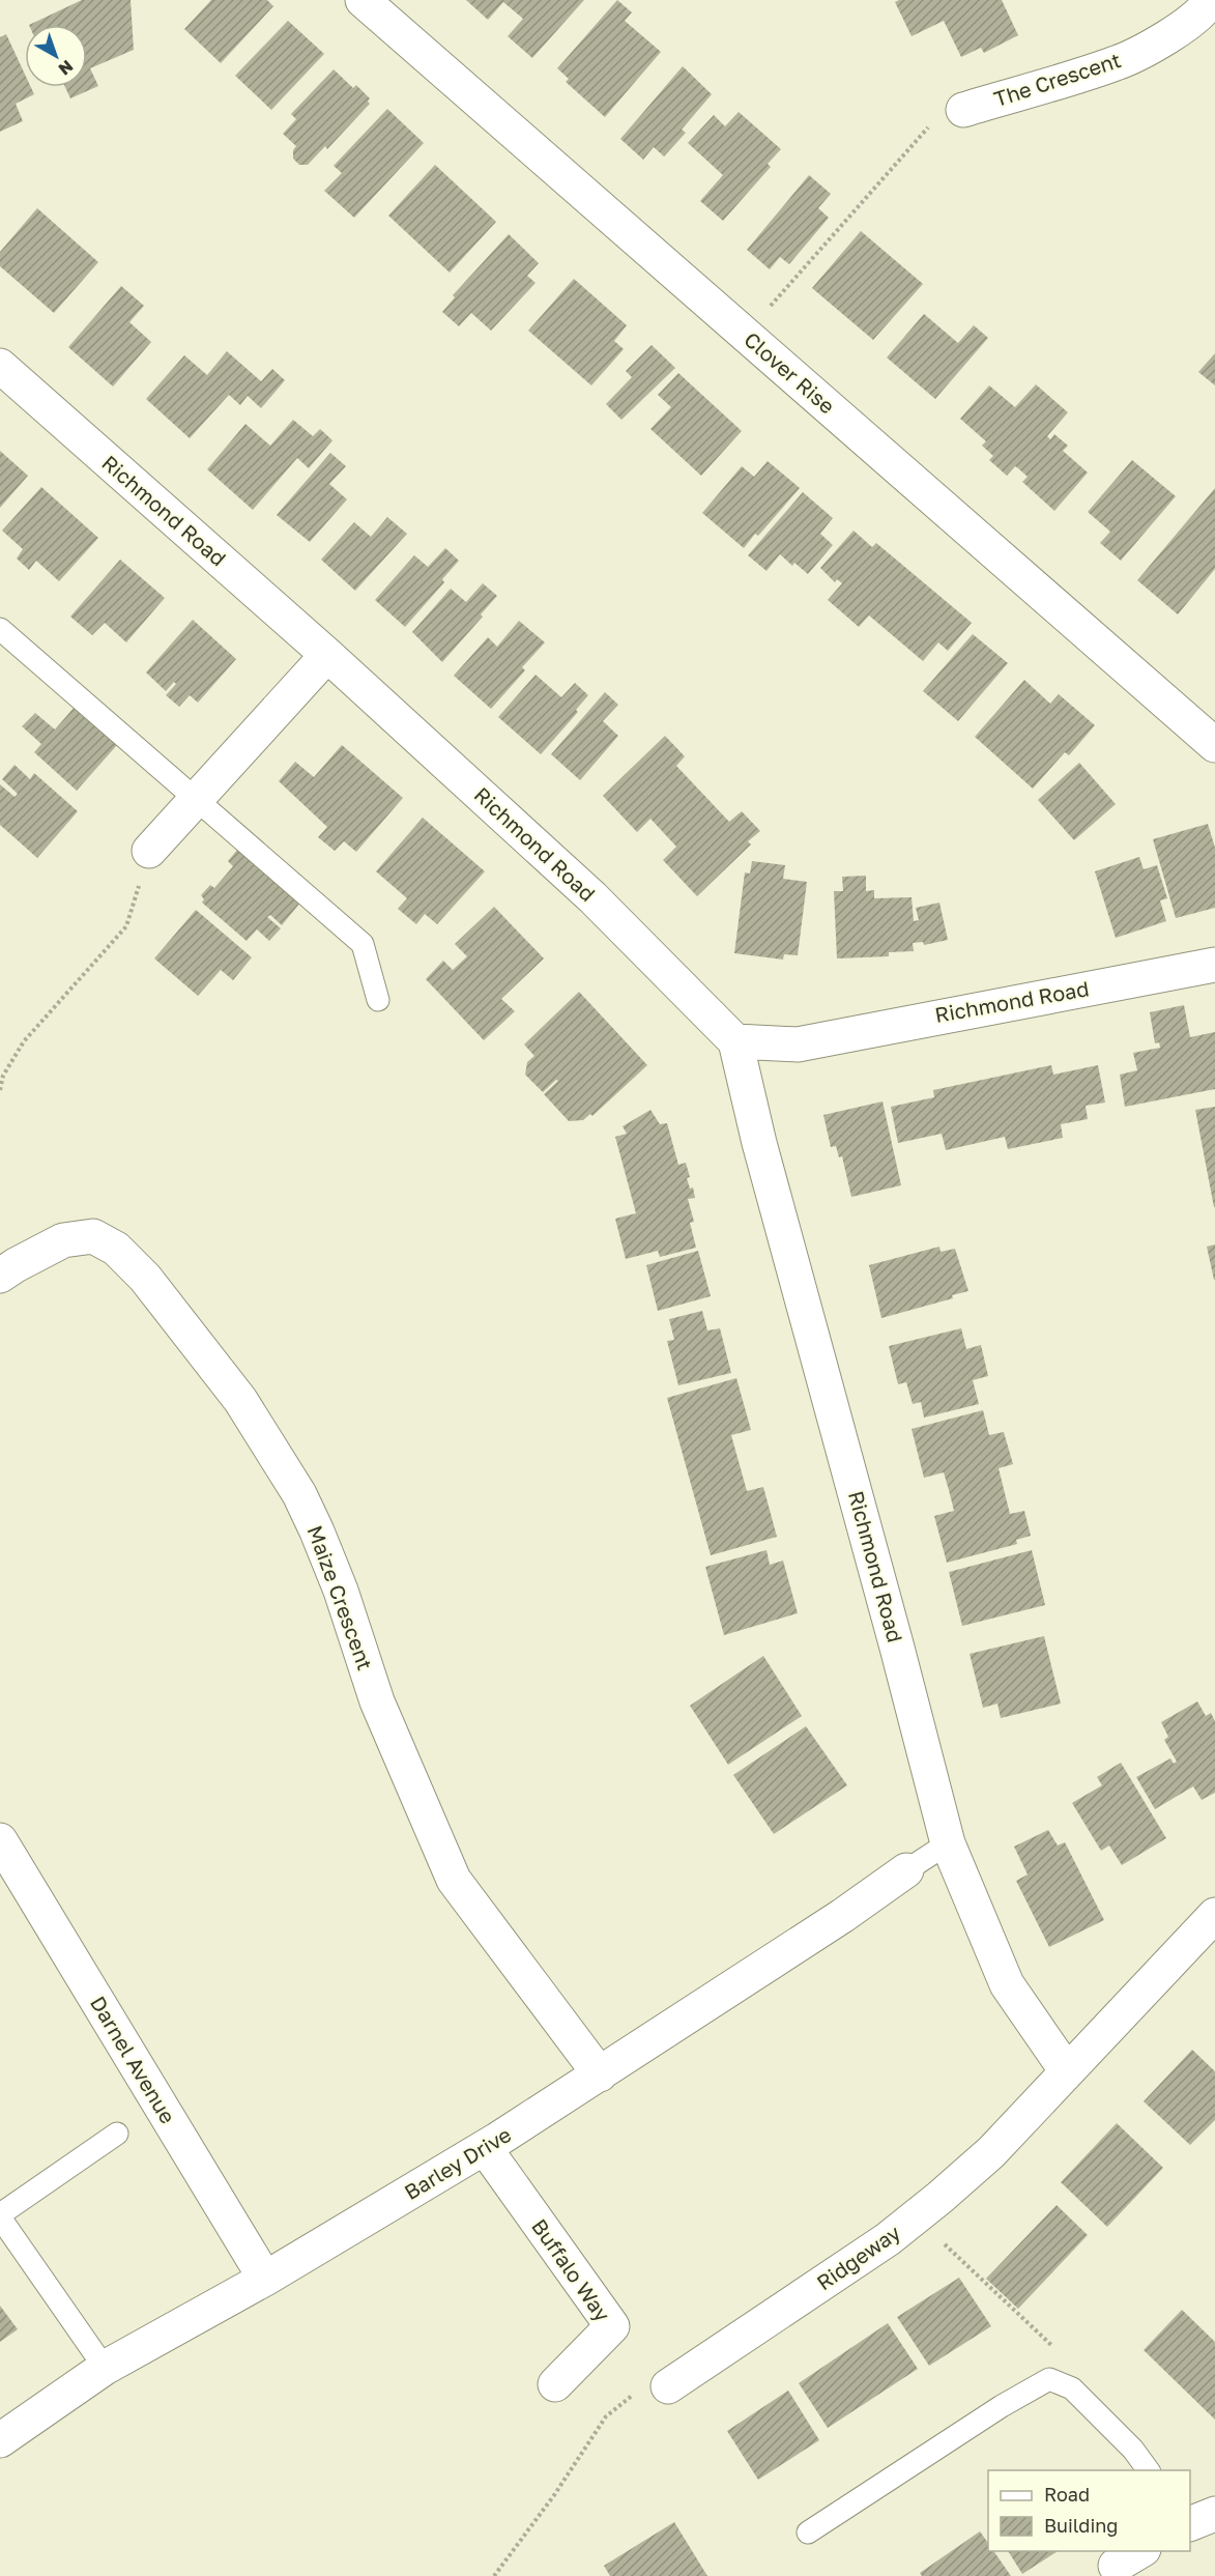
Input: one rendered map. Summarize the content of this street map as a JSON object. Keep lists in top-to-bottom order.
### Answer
{
  "streets": {
    "street": [
      "The Crescent",
      "Clover Rise",
      "Richmond Road",
      "Maize Crescent",
      "Darnel Avenue",
      "Barley Drive",
      "Ridgeway",
      "Buffalo Way"
    ]
  },
  "crossings": [
    ["Richmond Road", "Ridgeway"],
    ["Maize Crescent", "Barley Drive"],
    ["Darnel Avenue", "Barley Drive"],
    ["Barley Drive", "Buffalo Way"]
  ],
  "legend": ["Road", "Building"],
  "north": "bottom right"
}
